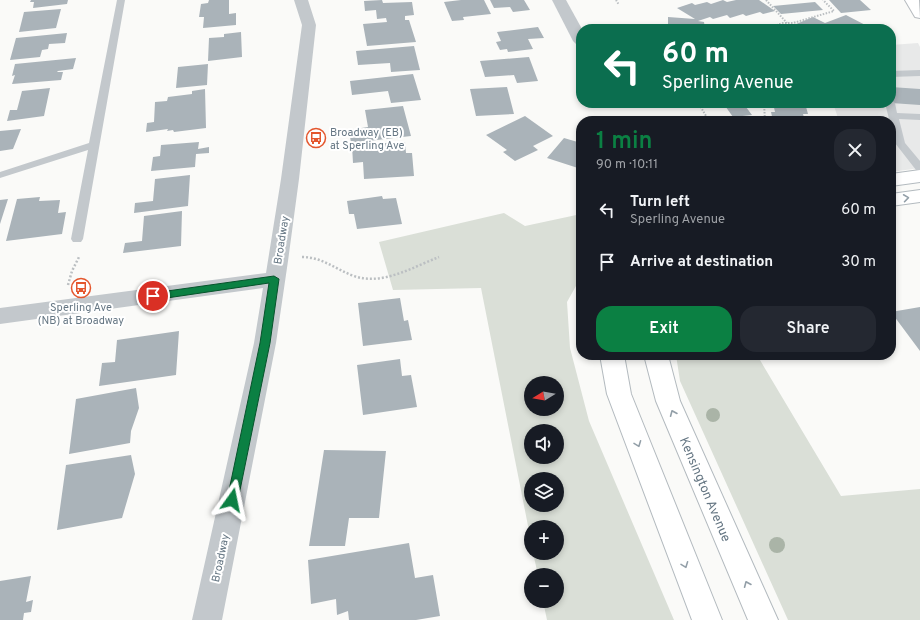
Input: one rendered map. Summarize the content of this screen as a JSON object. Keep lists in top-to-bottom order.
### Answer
{
  "streets": {
    "main road": ["Kensington Avenue"],
    "street": ["Broadway"]
  },
  "places": {
    "bus stop": ["Broadway (EB) at Sperling Ave", "Sperling Ave (NB) at Broadway"]
  },
  "north": "left",
  "page": {
    "turn": ["60 m", "Sperling Avenue"],
    "heading": ["1 min", "90 m · 10:11"],
    "list": [
      {
        "name": "Turn left",
        "note": "Sperling Avenue",
        "value": "60 m"
      },
      {
        "name": "Arrive at destination",
        "value": "30 m"
      }
    ],
    "buttons": ["Exit", "Share"],
    "map_buttons": ["+", "−"]
  }
}
